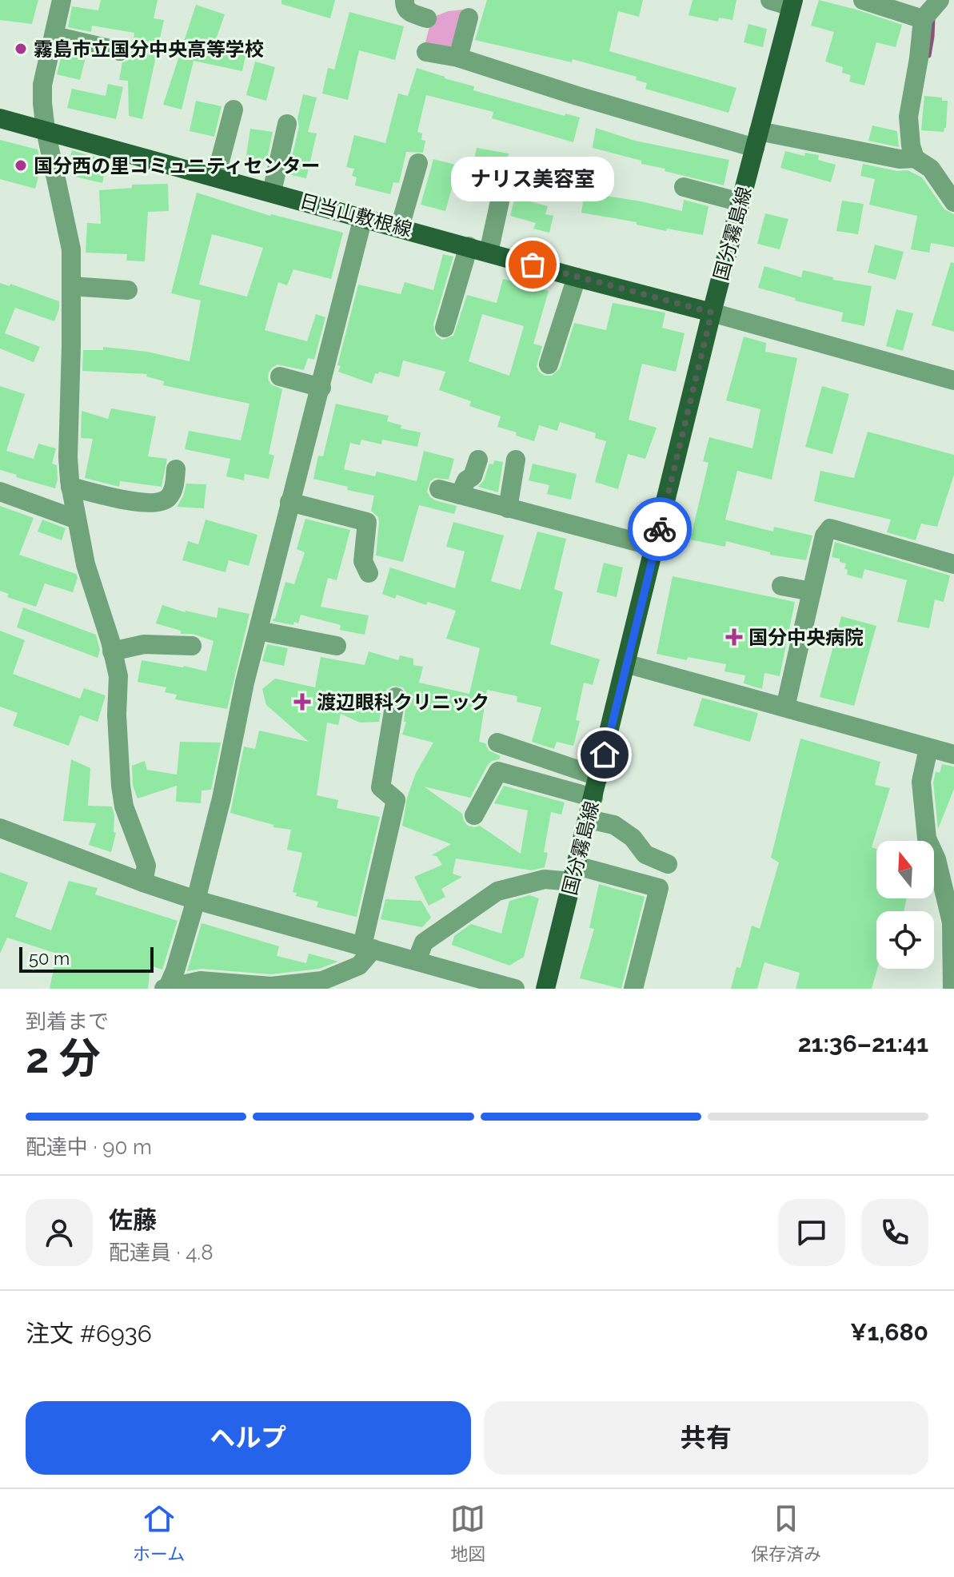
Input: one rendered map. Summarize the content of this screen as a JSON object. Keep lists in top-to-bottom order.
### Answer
{
  "streets": {
    "main road": ["日当山敷根線", "国分霧島線"]
  },
  "crossings": [
    ["日当山敷根線", "国分霧島線"]
  ],
  "places": {
    "other": ["霧島市立国分中央高等学校", "国分西の里コミュニティセンター", "ナリス美容室"],
    "health": ["国分中央病院", "渡辺眼科クリニック"]
  },
  "scale_bar": "50 m",
  "north": "top",
  "page": {
    "bubble": "ナリス美容室",
    "scale": "50 m",
    "heading": ["2 分", "到着まで", "21:36–21:41"],
    "panel": [
      "佐藤",
      "配達員 · 4.8",
      "注文 #6936",
      "¥1,680"
    ],
    "bar": "配達中 · 90 m",
    "buttons": ["ヘルプ", "共有"],
    "tabs": ["ホーム", "地図", "保存済み"]
  }
}
